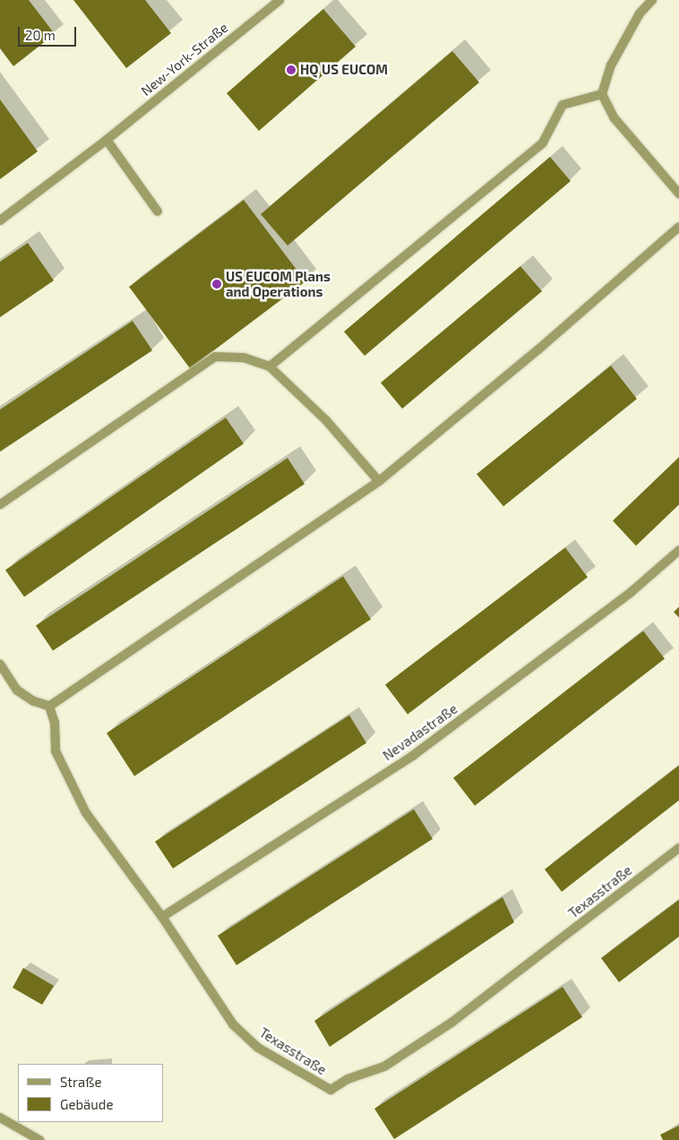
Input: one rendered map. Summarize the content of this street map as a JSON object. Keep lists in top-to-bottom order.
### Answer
{
  "streets": {
    "street": ["New-York-Straße", "Nevadastraße", "Texasstraße"]
  },
  "crossings": [
    ["Nevadastraße", "Texasstraße"]
  ],
  "places": ["HQ US EUCOM", "US EUCOM Plans and Operations"],
  "legend": ["Straße", "Gebäude"],
  "scale_bar": "20 m"
}
